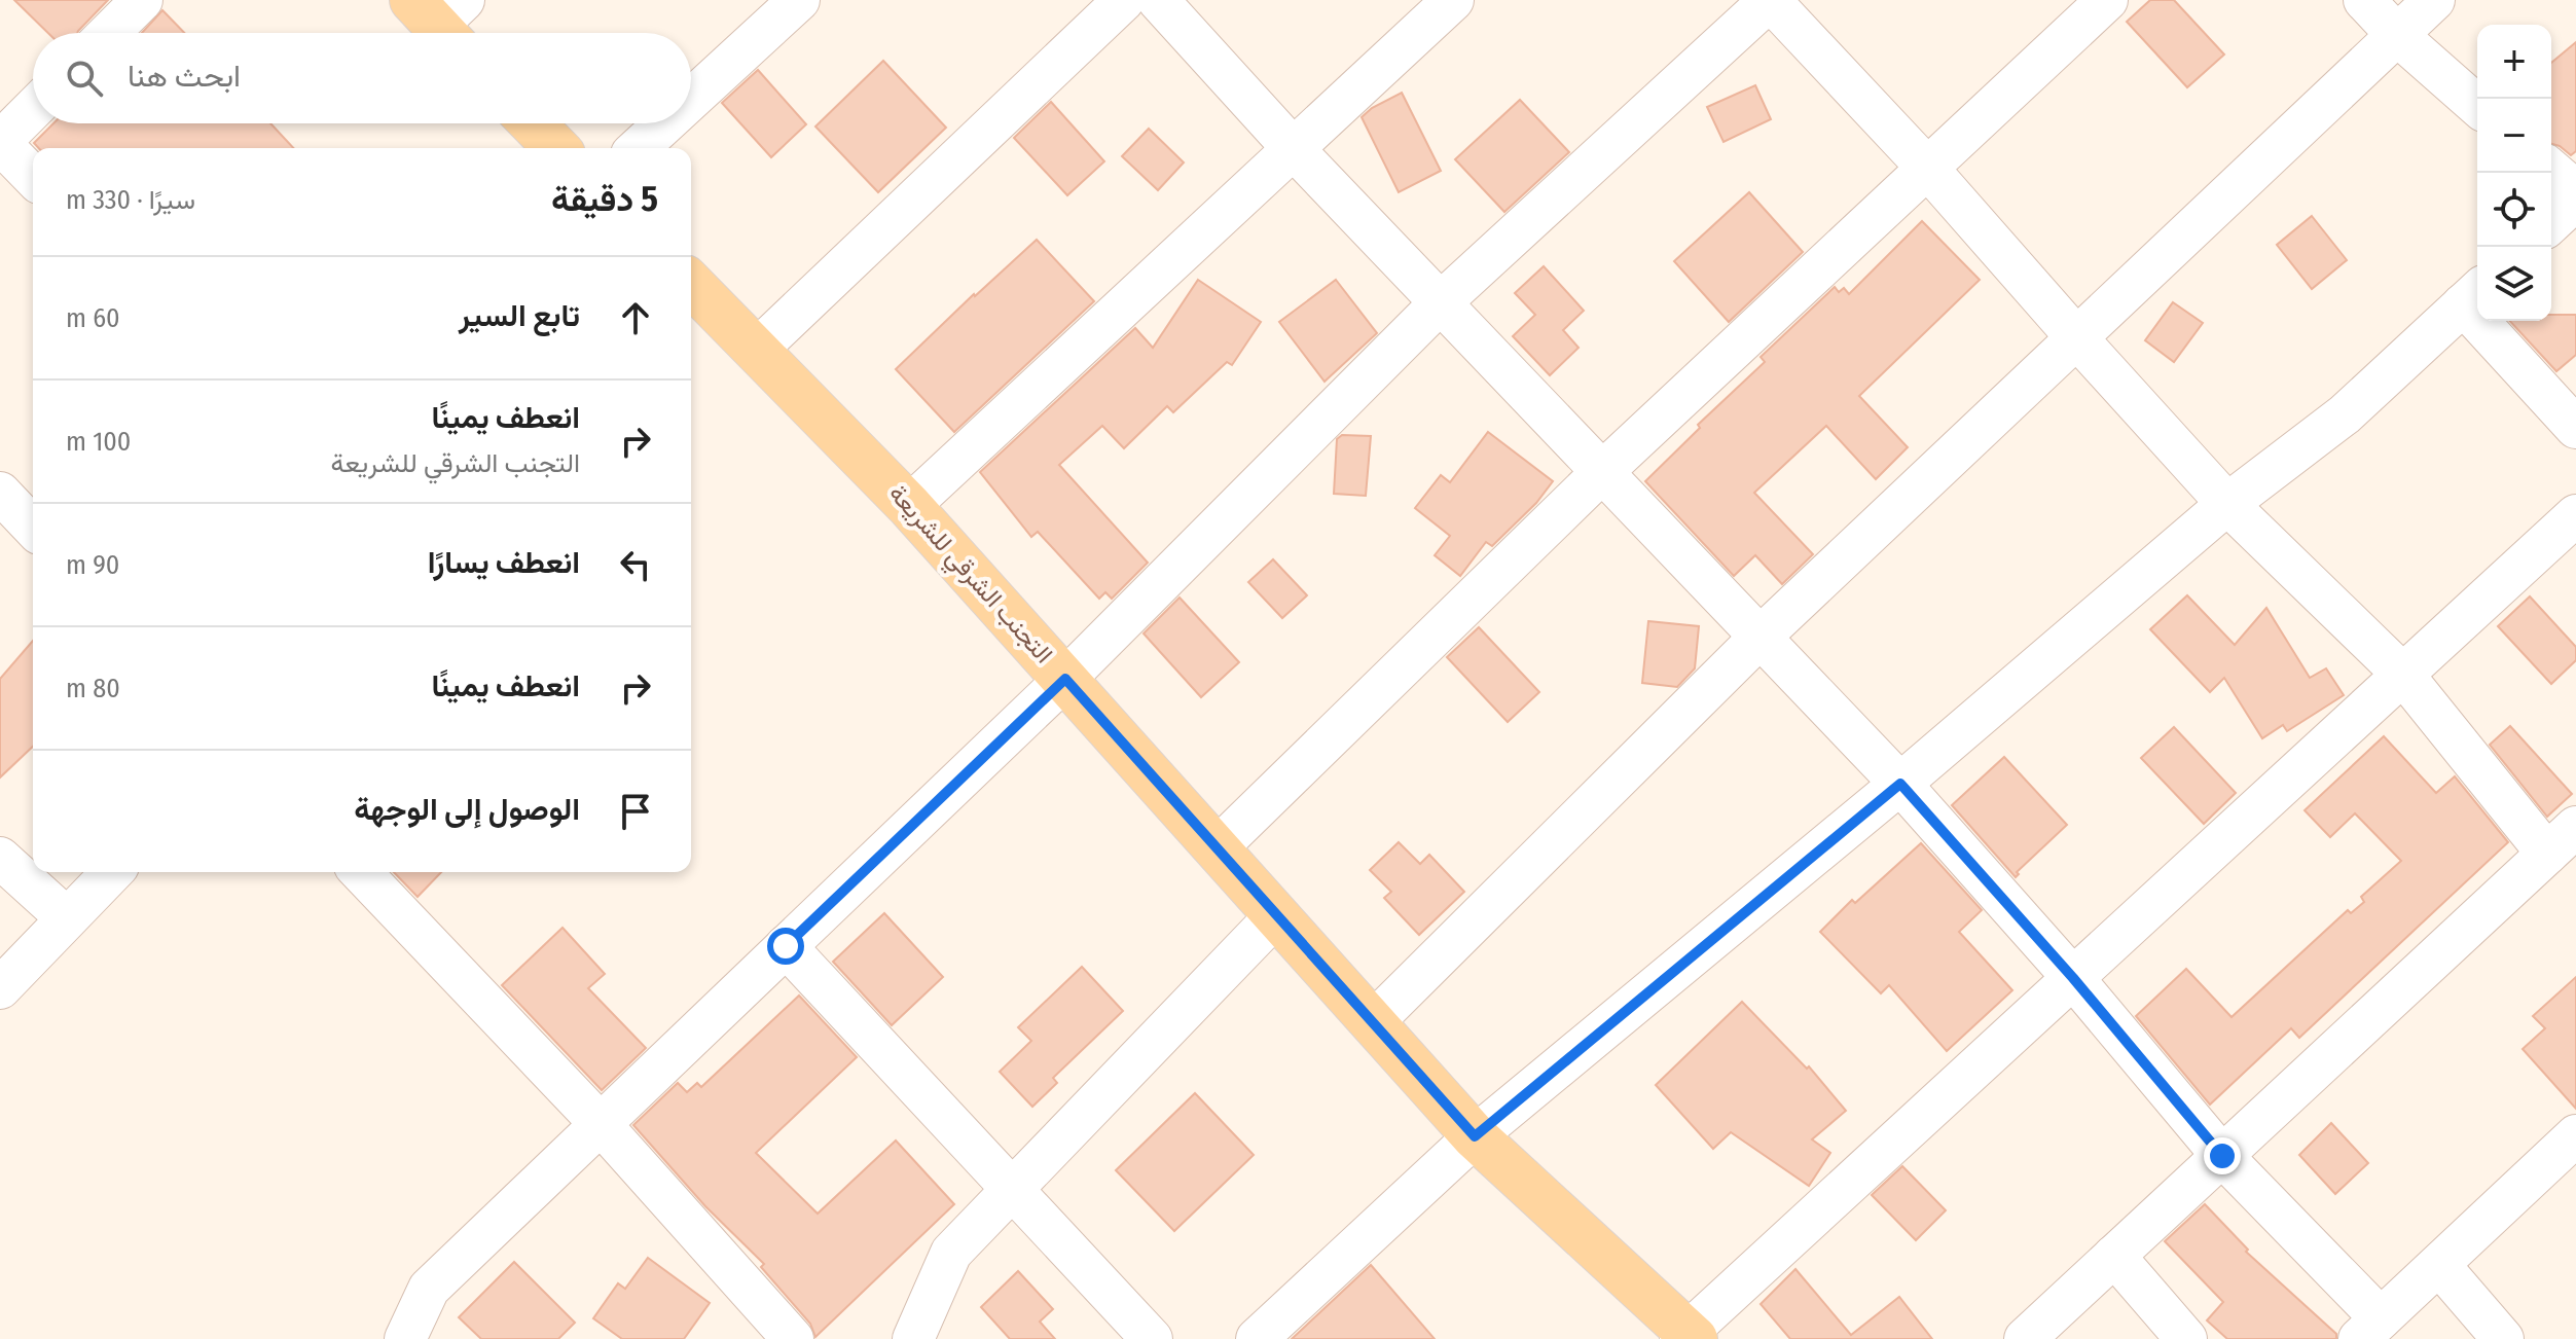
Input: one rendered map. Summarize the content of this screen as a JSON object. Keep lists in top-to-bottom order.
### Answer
{
  "streets": {
    "main road": ["التجنب الشرقي للشريعة"]
  },
  "page": {
    "map_buttons": ["+", "−"],
    "search": "ابحث هنا",
    "heading": ["5 دقيقة", "سيرًا · 330 m"],
    "list": [
      ["تابع السير", "60 m"],
      ["انعطف يمينًا", "التجنب الشرقي للشريعة", "100 m"],
      ["انعطف يسارًا", "90 m"],
      ["انعطف يمينًا", "80 m"],
      "الوصول إلى الوجهة"
    ]
  }
}
